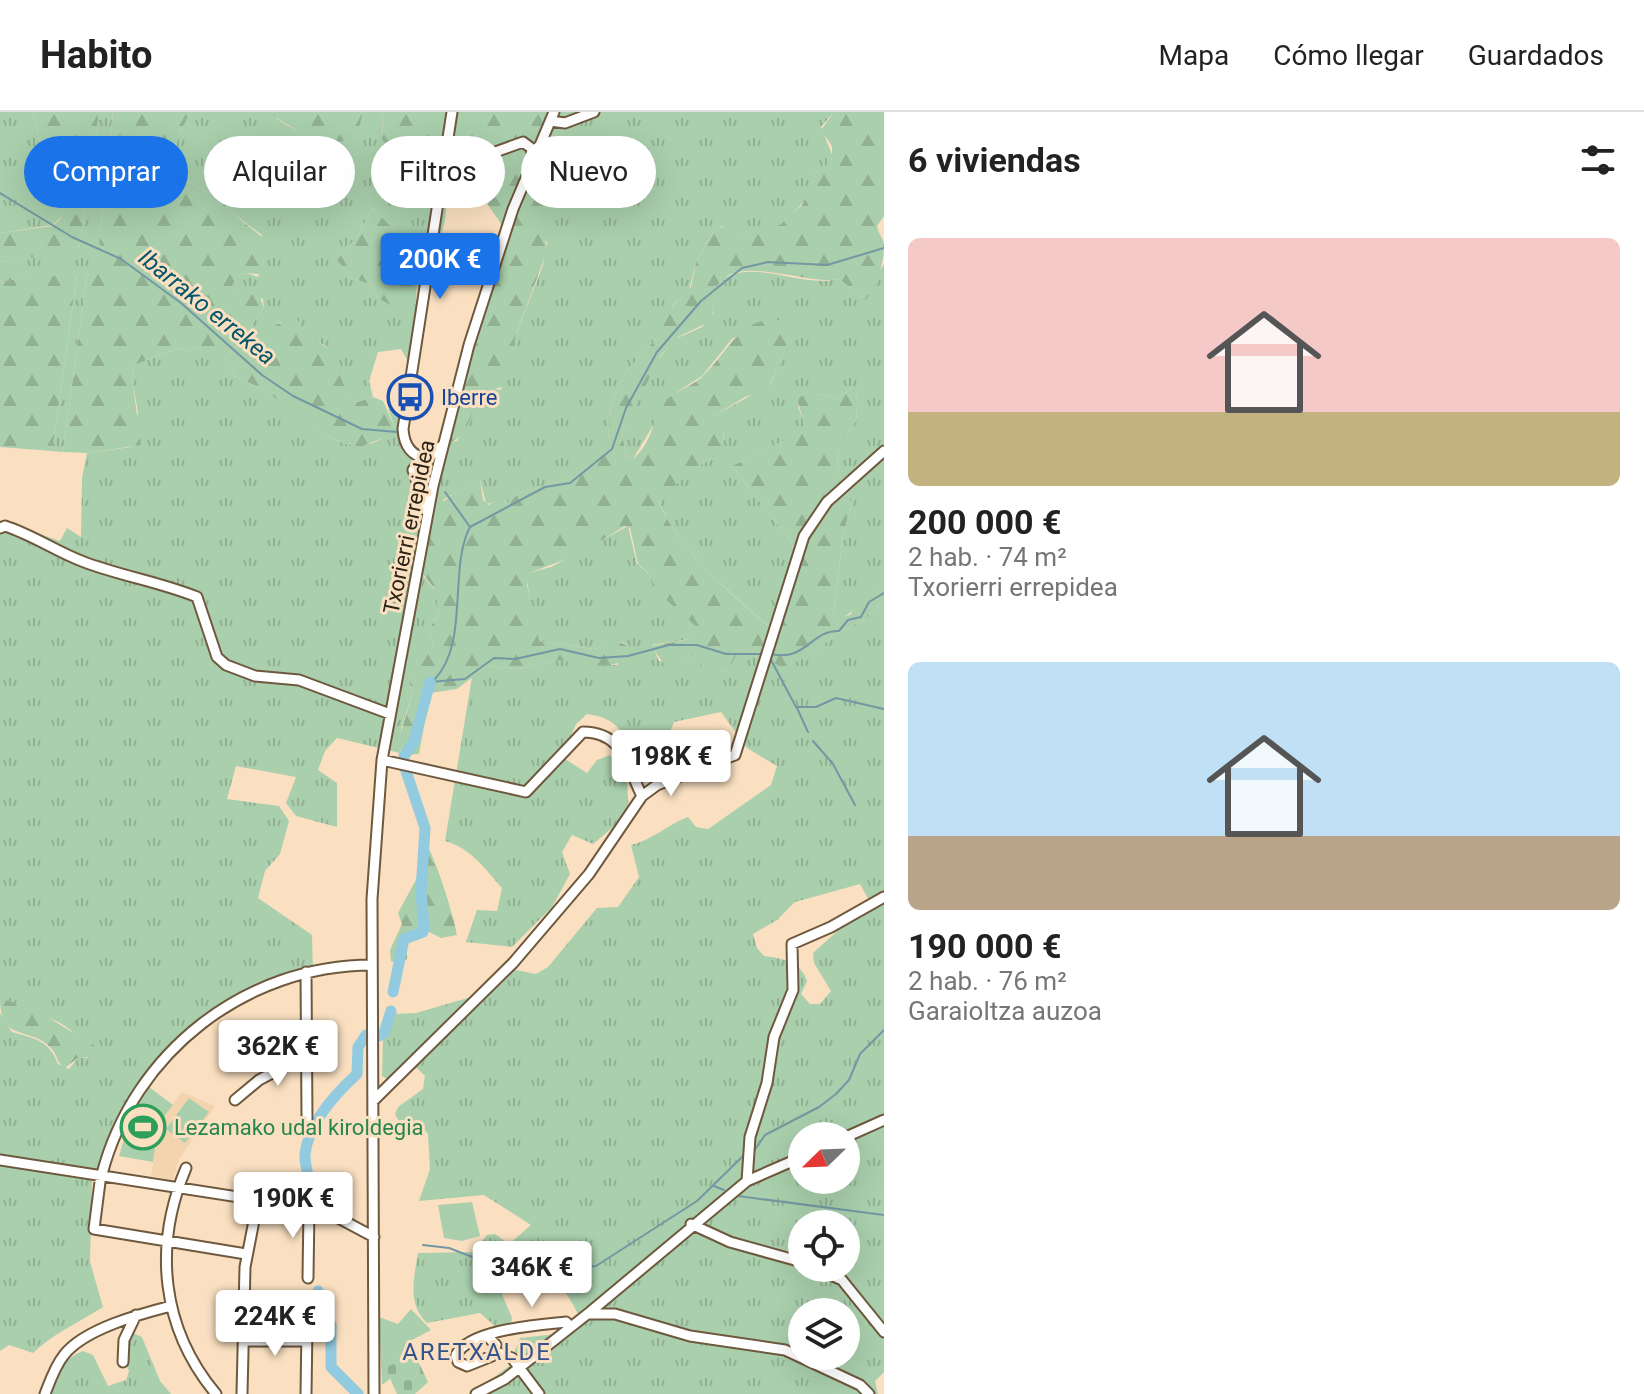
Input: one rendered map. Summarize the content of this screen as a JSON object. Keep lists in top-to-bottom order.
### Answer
{
  "streets": {
    "street": ["Txorierri errepidea"]
  },
  "districts": ["ARETXALDE"],
  "water": ["Ibarrako errekea"],
  "places": {
    "bus stop": ["Iberre"],
    "sports": ["Lezamako udal kiroldegia"]
  },
  "north": "bottom left",
  "page": {
    "header": "Habito",
    "nav": ["Mapa", "Cómo llegar", "Guardados"],
    "heading": "6 viviendas",
    "chip": [
      "Comprar",
      "Alquilar",
      "Filtros",
      "Nuevo"
    ],
    "list": [
      {
        "name": "200 000 €",
        "note": "2 hab. · 74 m² · Txorierri errepidea"
      },
      {
        "name": "190 000 €",
        "note": "2 hab. · 76 m² · Garaioltza auzoa"
      }
    ],
    "price": [
      "200K €",
      "198K €",
      "362K €",
      "190K €",
      "346K €",
      "224K €"
    ]
  }
}
